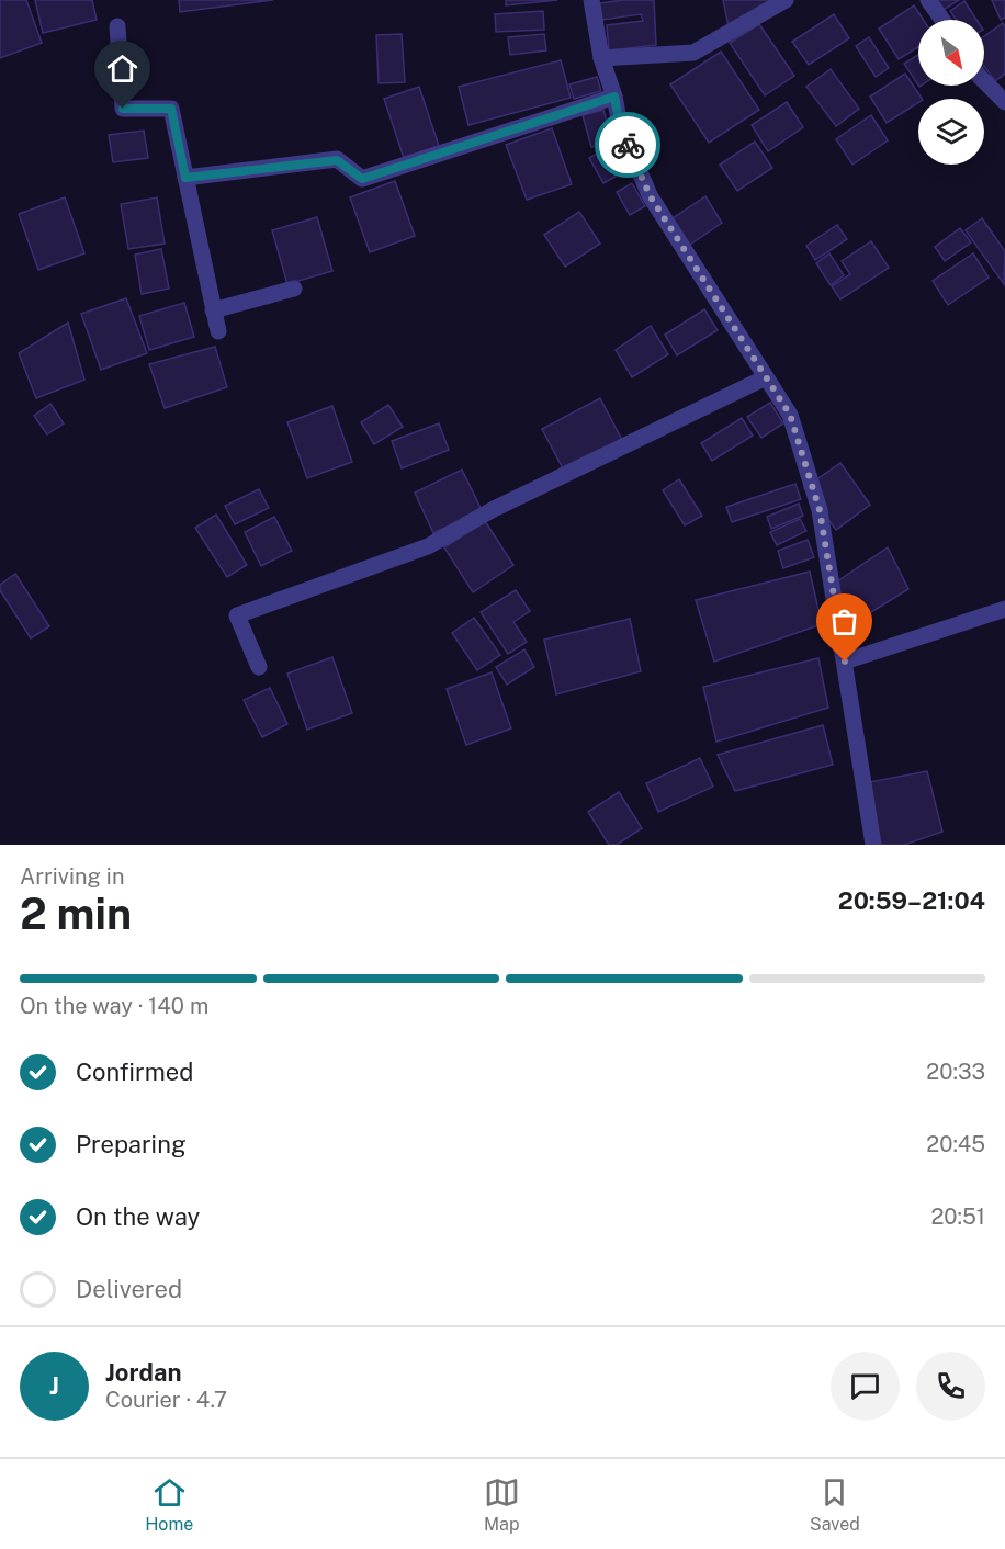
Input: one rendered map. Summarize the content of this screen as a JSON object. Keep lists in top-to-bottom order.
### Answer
{
  "north": "bottom right",
  "page": {
    "heading": ["2 min", "Arriving in", "20:59–21:04"],
    "panel": ["Jordan", "Courier · 4.7"],
    "bar": "On the way · 140 m",
    "list": [
      ["Confirmed", "20:33"],
      ["Preparing", "20:45"],
      ["On the way", "20:51"],
      "Delivered"
    ],
    "round": "J",
    "tabs": ["Home", "Map", "Saved"]
  }
}
